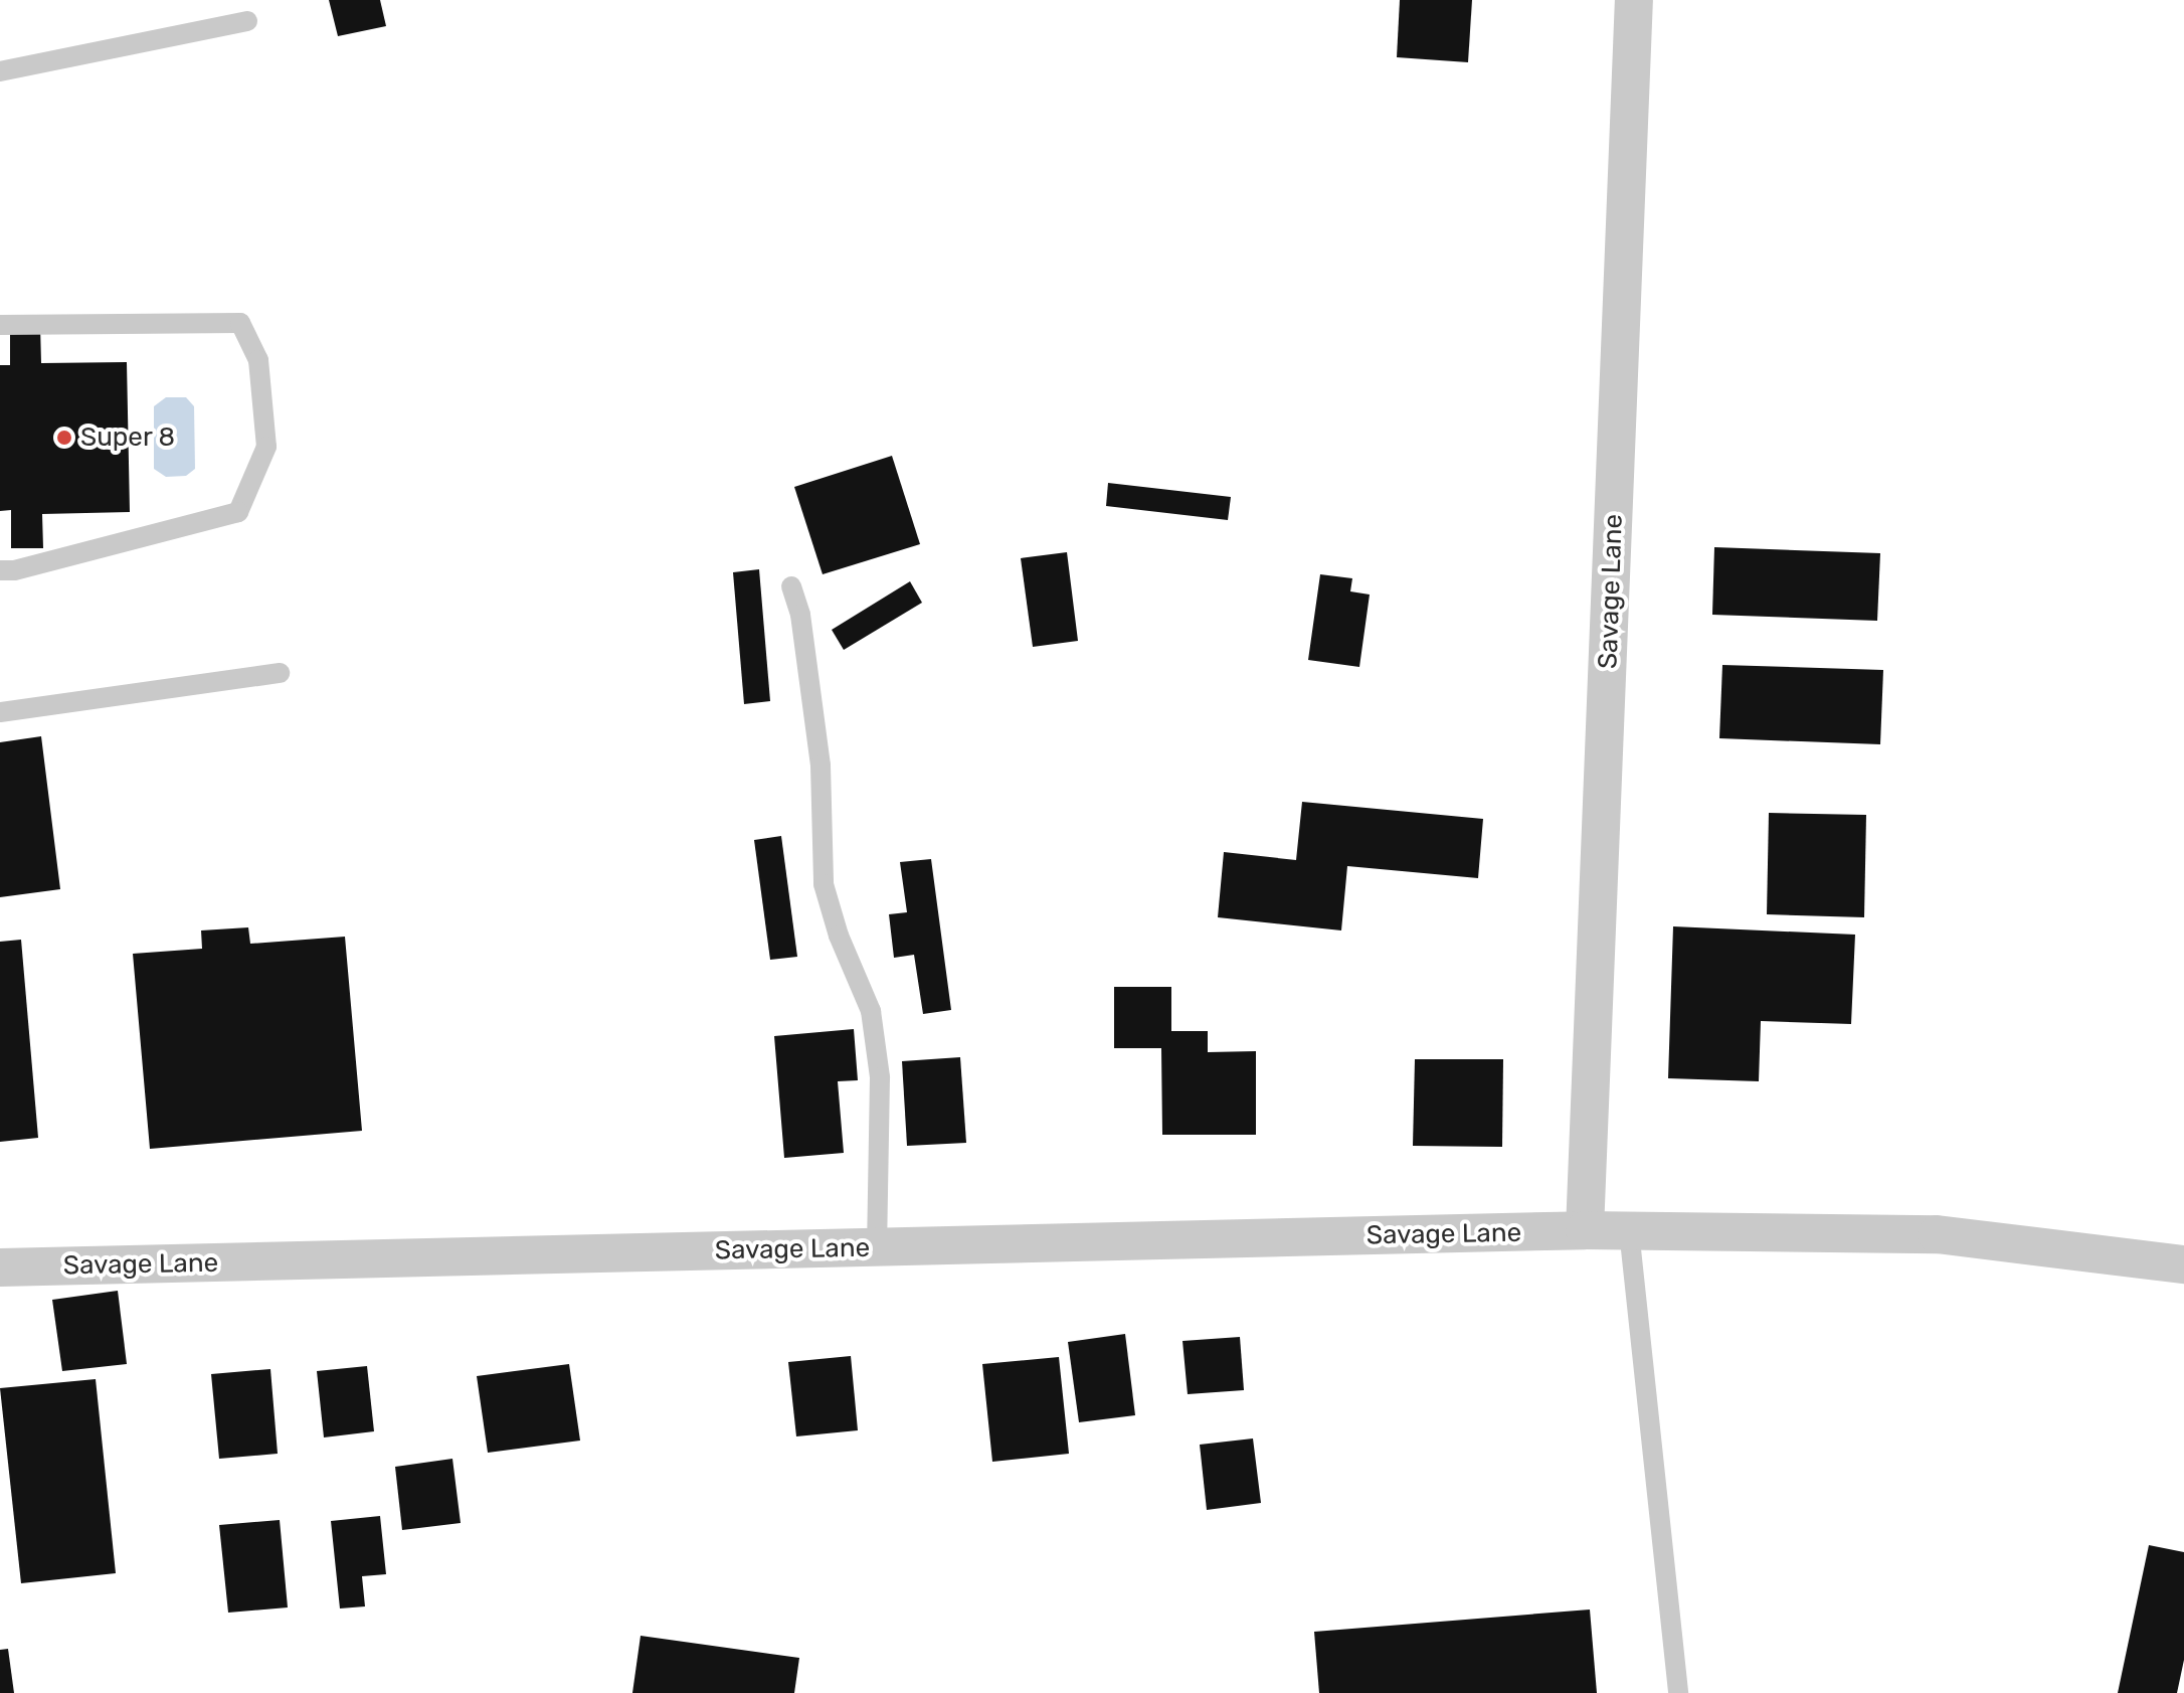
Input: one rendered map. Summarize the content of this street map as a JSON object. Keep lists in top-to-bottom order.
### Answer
{
  "streets": {
    "street": ["Savage Lane"]
  },
  "places": ["Super 8"]
}
